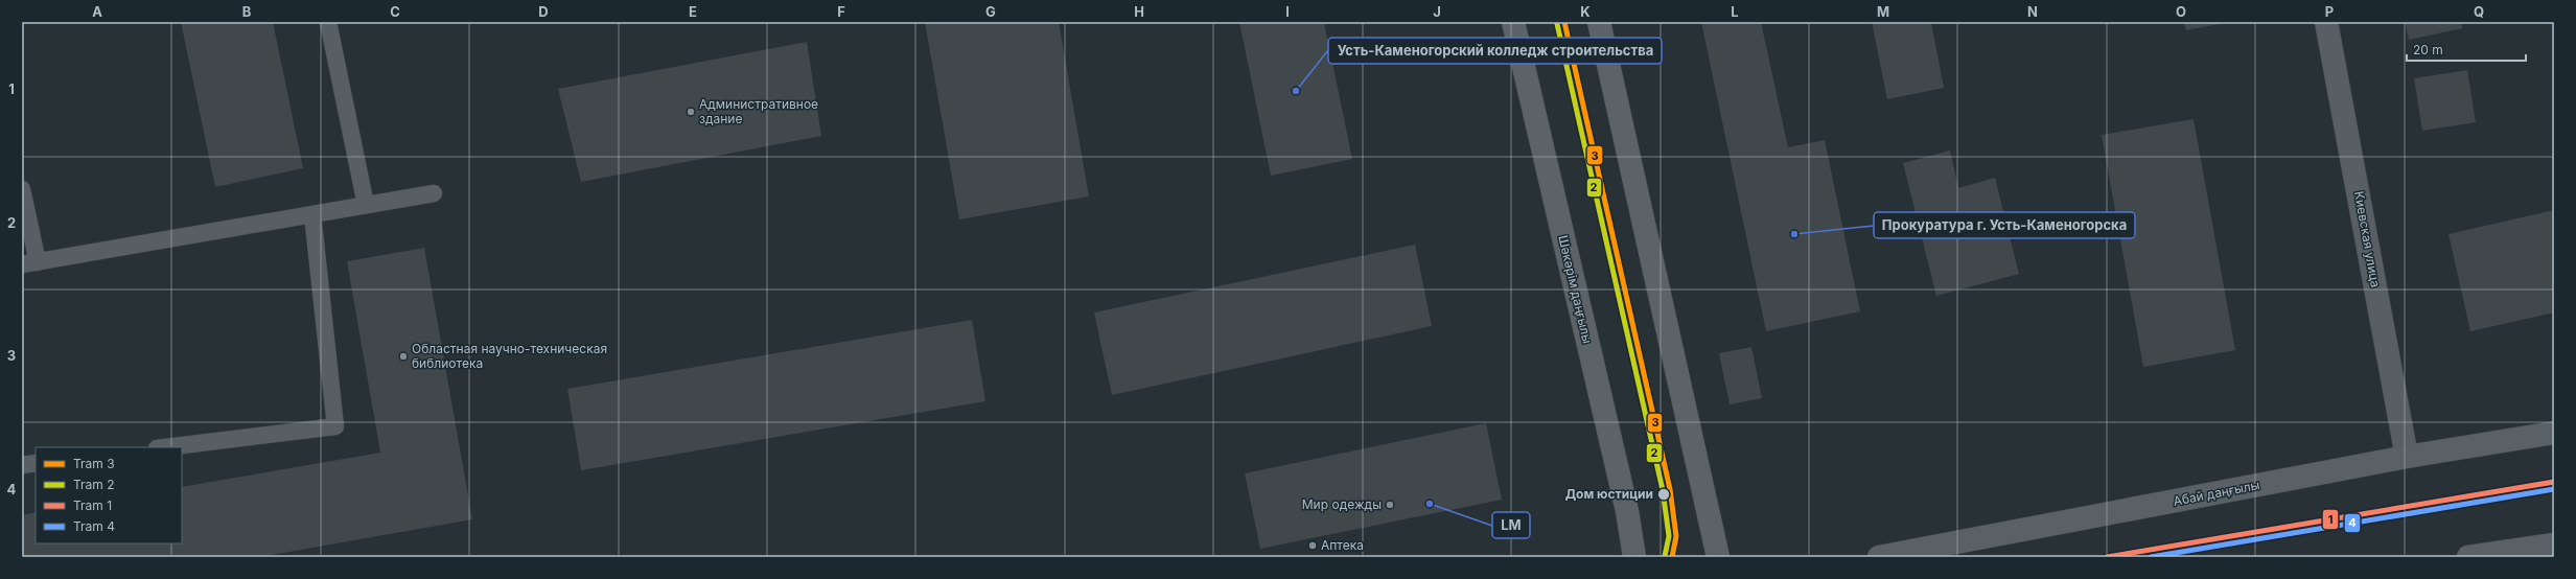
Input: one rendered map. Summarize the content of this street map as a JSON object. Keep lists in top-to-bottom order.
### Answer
{
  "streets": {
    "main road": ["Шәкәрім даңғылы", "Абай даңғылы"],
    "street": ["Киевская улица"]
  },
  "crossings": [
    ["Киевская улица", "Абай даңғылы"]
  ],
  "places": [
    "Усть-Каменогорский колледж строительства",
    "Административное здание",
    "Прокуратура г. Усть-Каменогорска",
    "Областная научно-техническая библиотека",
    "Дом юстиции",
    "LM",
    "Мир одежды",
    "Аптека"
  ],
  "lines": [
    "tram line 3",
    "tram line 2",
    "tram line 1",
    "tram line 4"
  ],
  "legend": [
    "Tram 3",
    "Tram 2",
    "Tram 1",
    "Tram 4"
  ],
  "scale_bar": "20 m",
  "grid": {
    "columns": [
      "A",
      "B",
      "C",
      "D",
      "E",
      "F",
      "G",
      "H",
      "I",
      "J",
      "K",
      "L",
      "M",
      "N",
      "O",
      "P",
      "Q"
    ],
    "rows": [
      "1",
      "2",
      "3",
      "4"
    ]
  }
}
